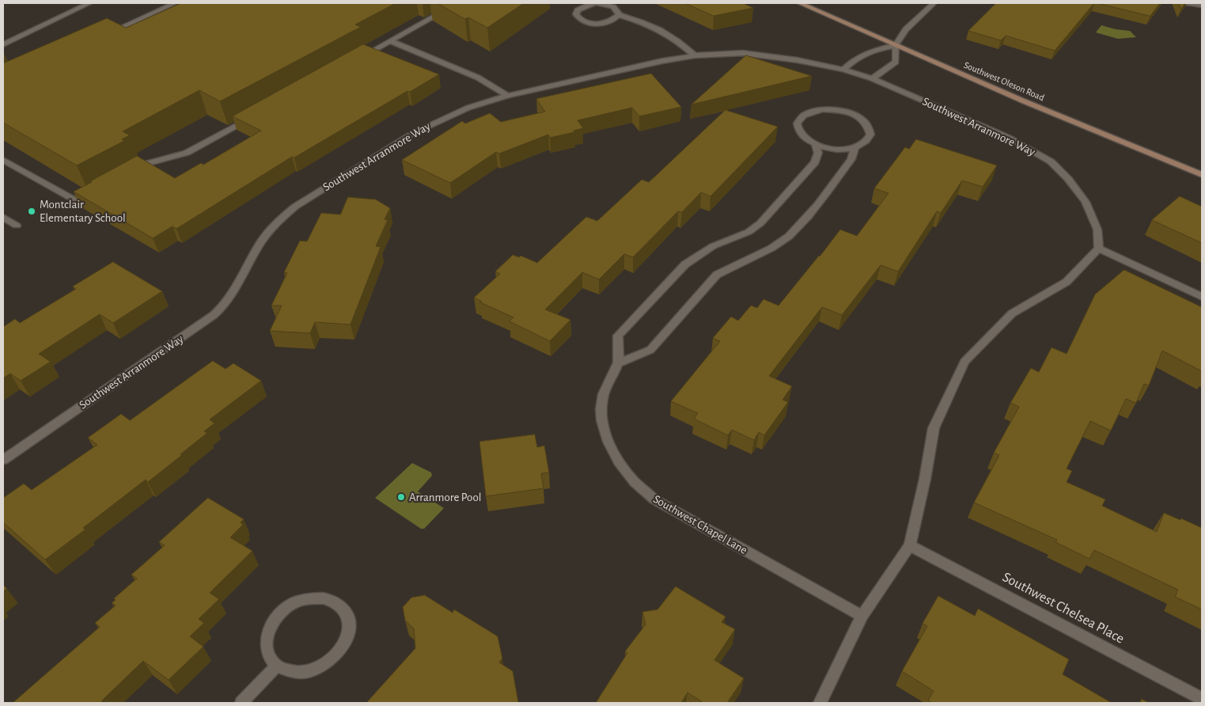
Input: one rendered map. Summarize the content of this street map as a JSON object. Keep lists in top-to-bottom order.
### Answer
{
  "streets": {
    "main road": ["Southwest Oleson Road"],
    "street": ["Southwest Arranmore Way", "Southwest Chapel Lane", "Southwest Chelsea Place"]
  },
  "places": ["Montclair Elementary School", "Arranmore Pool"]
}
